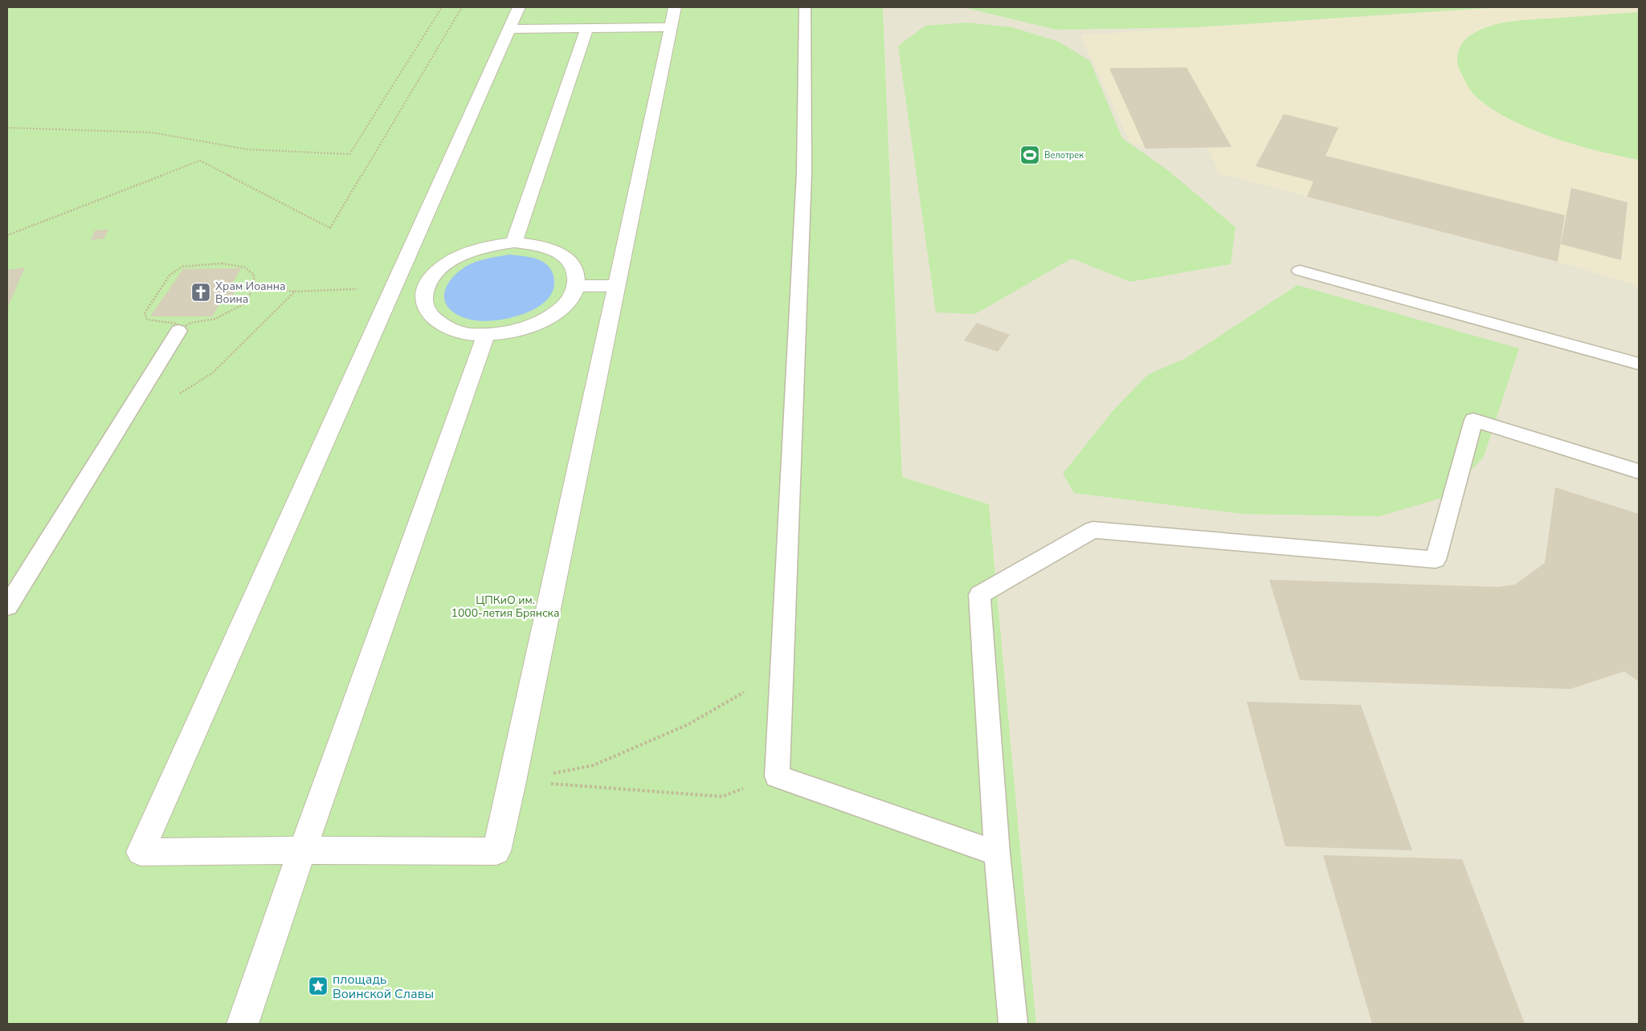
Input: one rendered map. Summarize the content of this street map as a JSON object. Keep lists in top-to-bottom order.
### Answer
{
  "parks": ["ЦПКиО им. 1000-летия Брянска"],
  "places": {
    "sports": ["Велотрек"],
    "church": ["Храм Иоанна Воина"],
    "place": ["площадь Воинской Славы"]
  }
}
